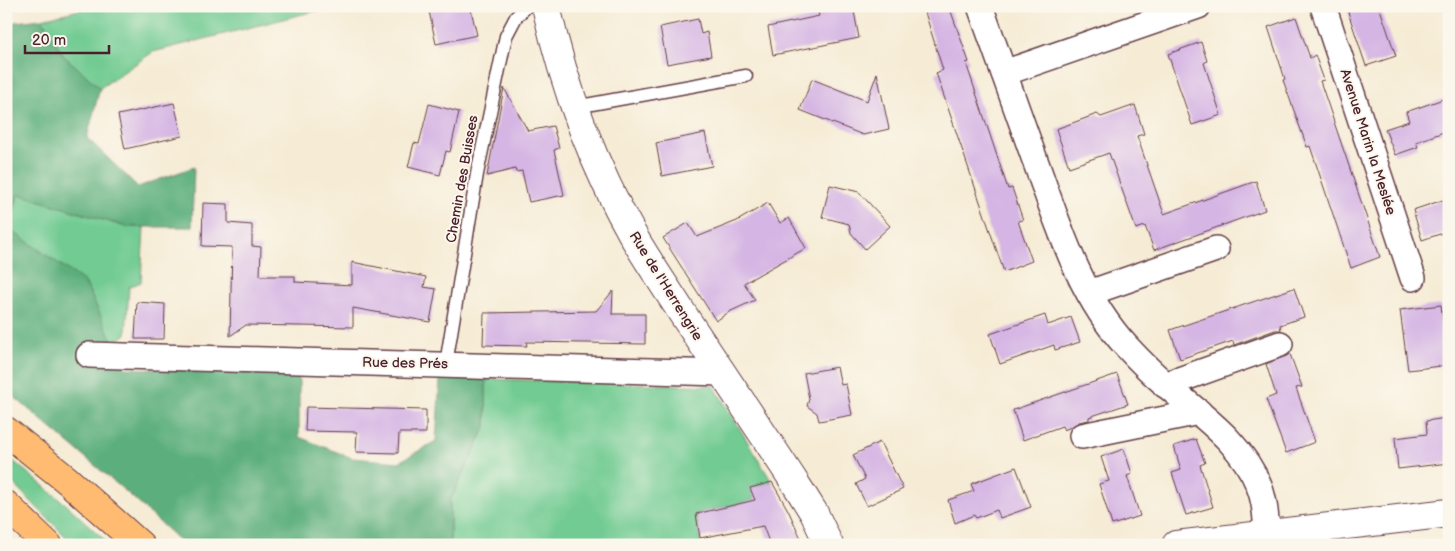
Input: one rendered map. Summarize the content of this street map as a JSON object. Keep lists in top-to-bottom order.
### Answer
{
  "streets": {
    "street": ["Avenue Marin la Meslée", "Rue de l'Herrengrie", "Rue des Prés"],
    "lane": ["Chemin des Buisses"]
  },
  "crossings": [
    ["Chemin des Buisses", "Rue des Prés"],
    ["Rue de l'Herrengrie", "Rue des Prés"]
  ],
  "scale_bar": "20 m"
}
